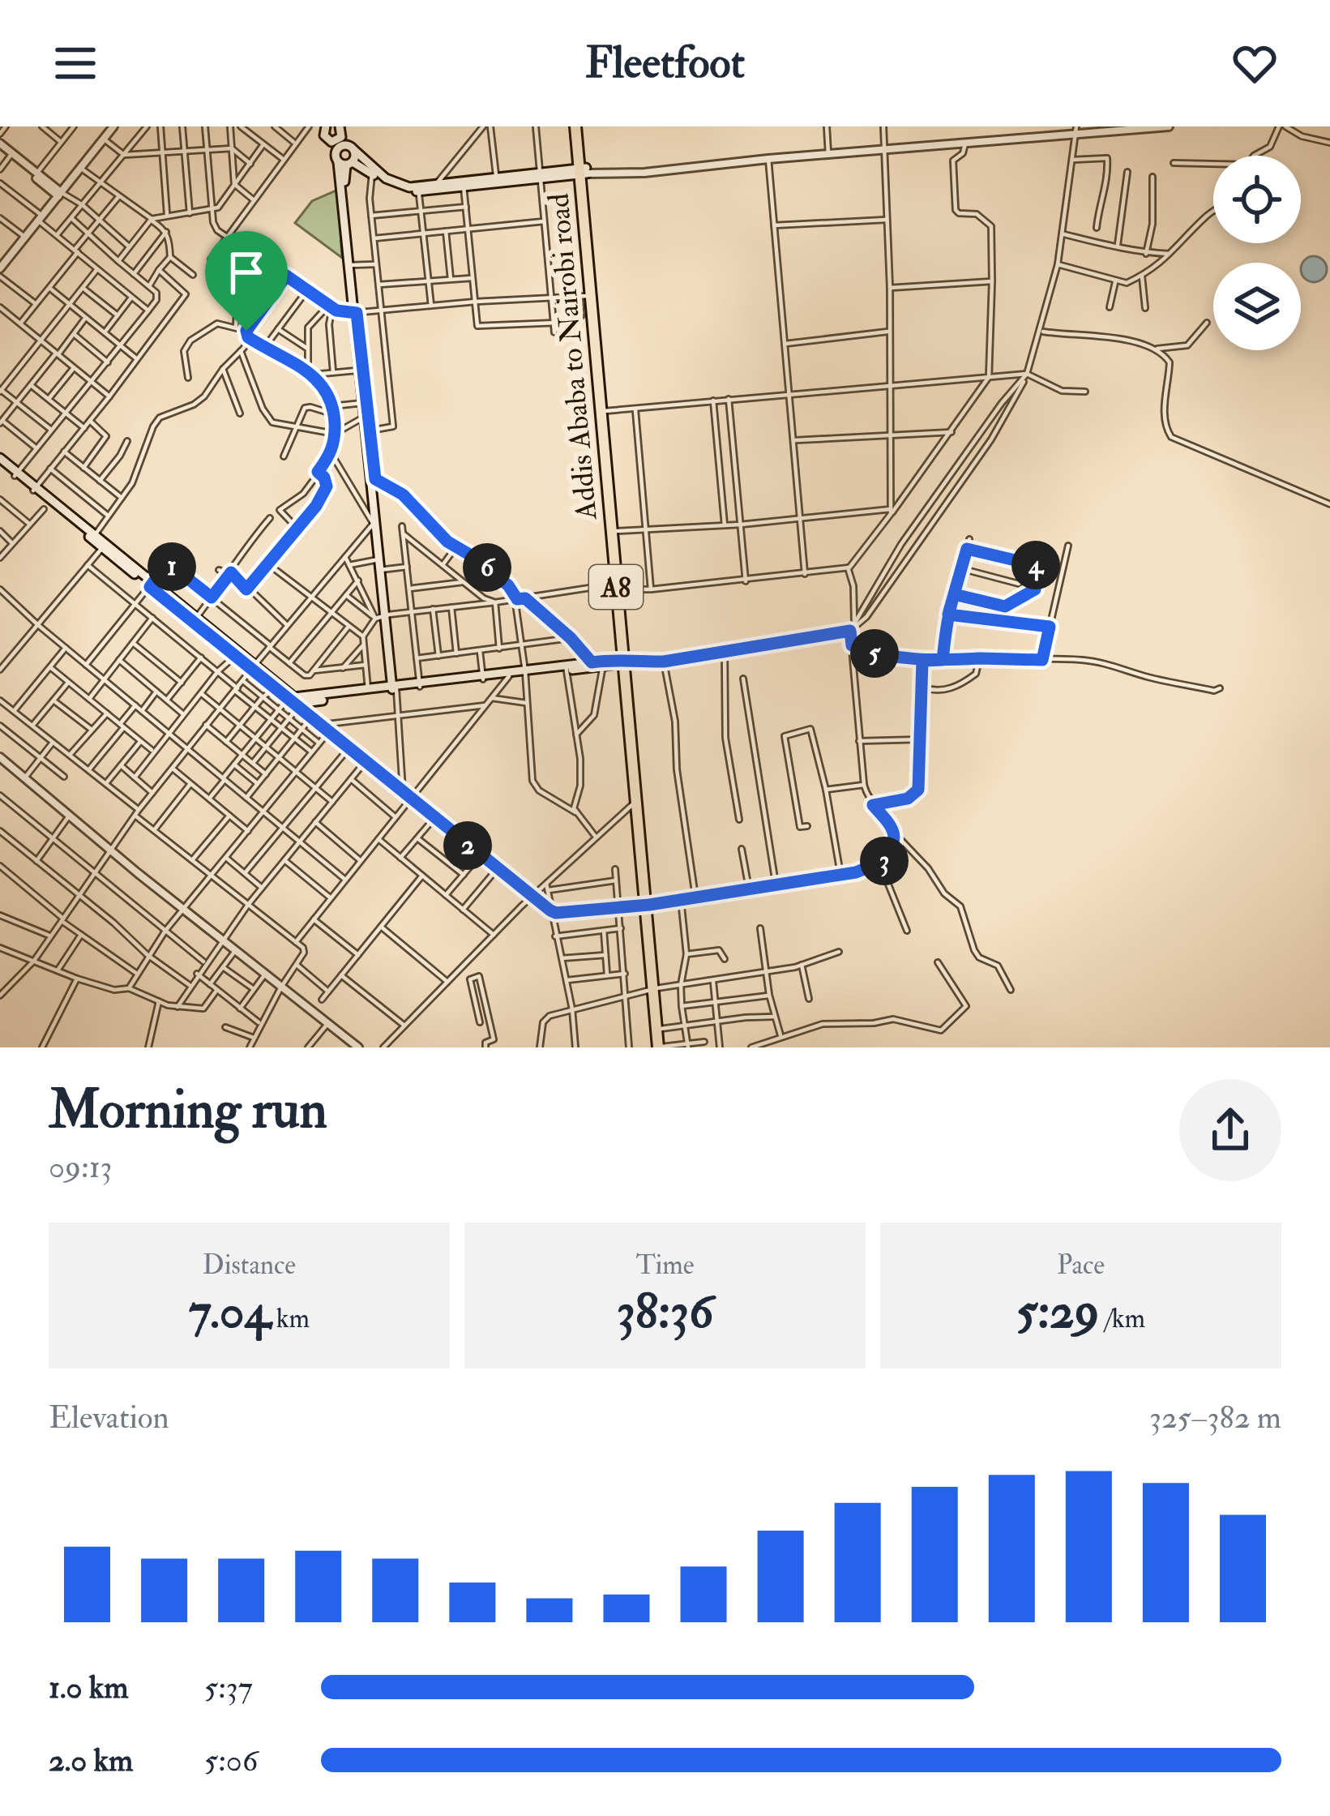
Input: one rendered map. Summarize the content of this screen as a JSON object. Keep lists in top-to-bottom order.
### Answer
{
  "streets": {
    "highway": ["Addis Ababa to Nairobi road", "A8"]
  },
  "page": {
    "header": "Fleetfoot",
    "pins": [
      "4",
      "1",
      "6",
      "5",
      "2",
      "3"
    ],
    "heading": ["Morning run", "09:13"],
    "stats": [
      ["Distance", "7.04 km"],
      ["Time", "38:36"],
      ["Pace", "5:29 /km"]
    ],
    "chart": ["Elevation", "325–382 m"],
    "list": [
      {
        "name": "1.0 km",
        "note": "5:37"
      },
      {
        "name": "2.0 km",
        "note": "5:06"
      }
    ]
  }
}
